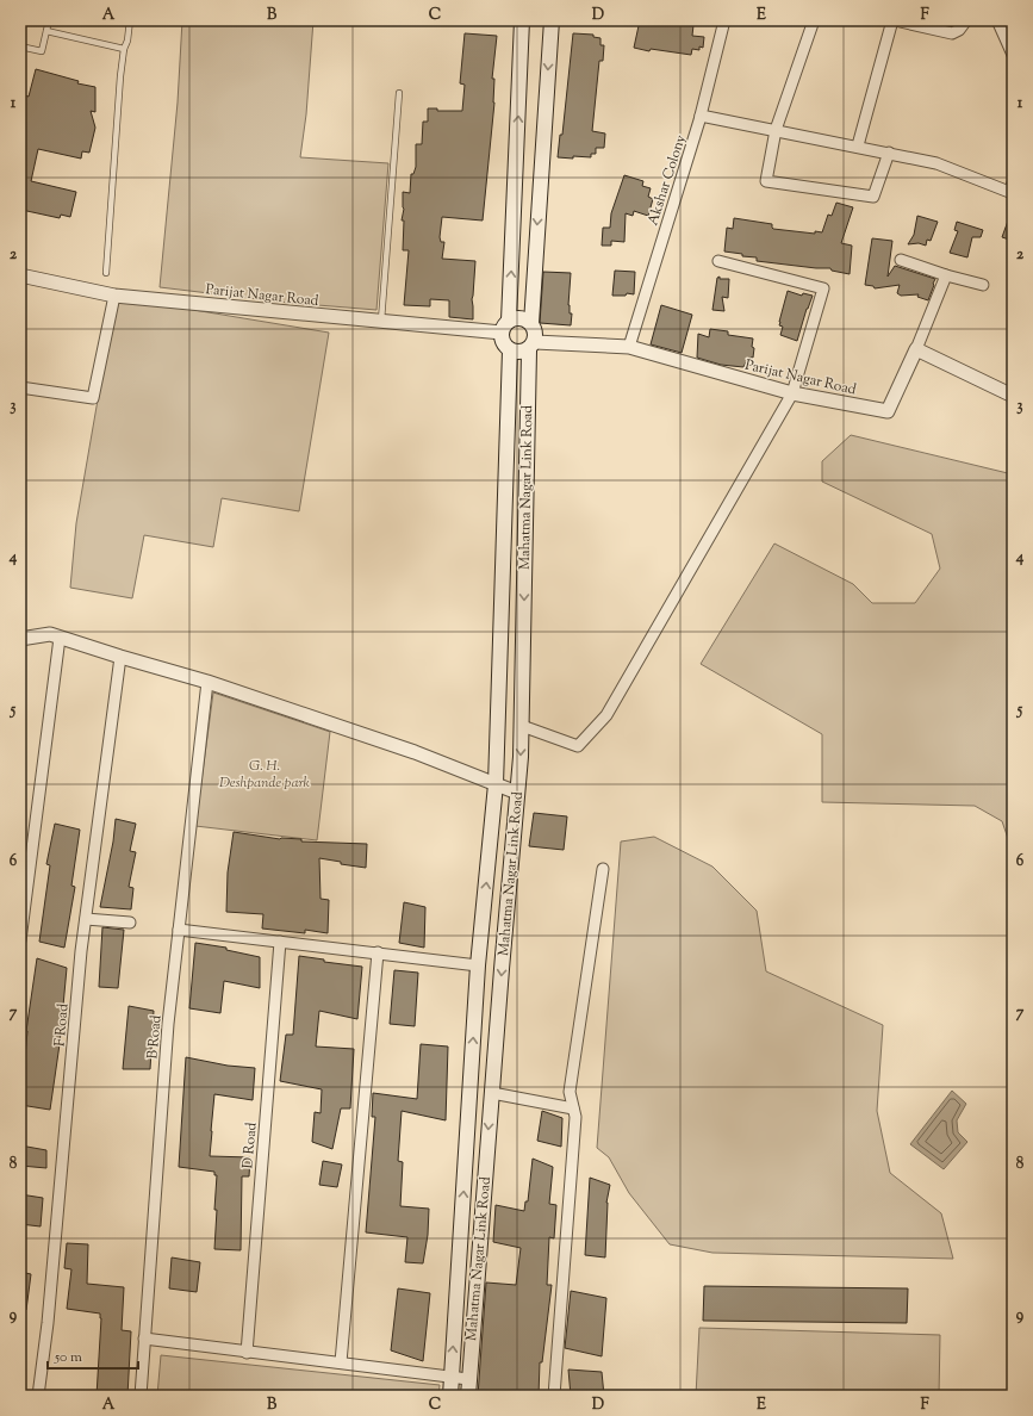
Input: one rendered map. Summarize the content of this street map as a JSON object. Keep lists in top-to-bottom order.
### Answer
{
  "streets": {
    "main road": ["Mahatma Nagar Link Road"],
    "street": [
      "Akshar Colony",
      "Parijat Nagar Road",
      "F Road",
      "B Road",
      "D Road"
    ]
  },
  "crossings": [
    ["Akshar Colony", "Parijat Nagar Road"],
    ["Parijat Nagar Road", "Mahatma Nagar Link Road"]
  ],
  "parks": ["G. H. Deshpande park"],
  "scale_bar": "50 m",
  "grid": {
    "columns": [
      "A",
      "B",
      "C",
      "D",
      "E",
      "F"
    ],
    "rows": [
      "1",
      "2",
      "3",
      "4",
      "5",
      "6",
      "7",
      "8",
      "9"
    ]
  }
}
